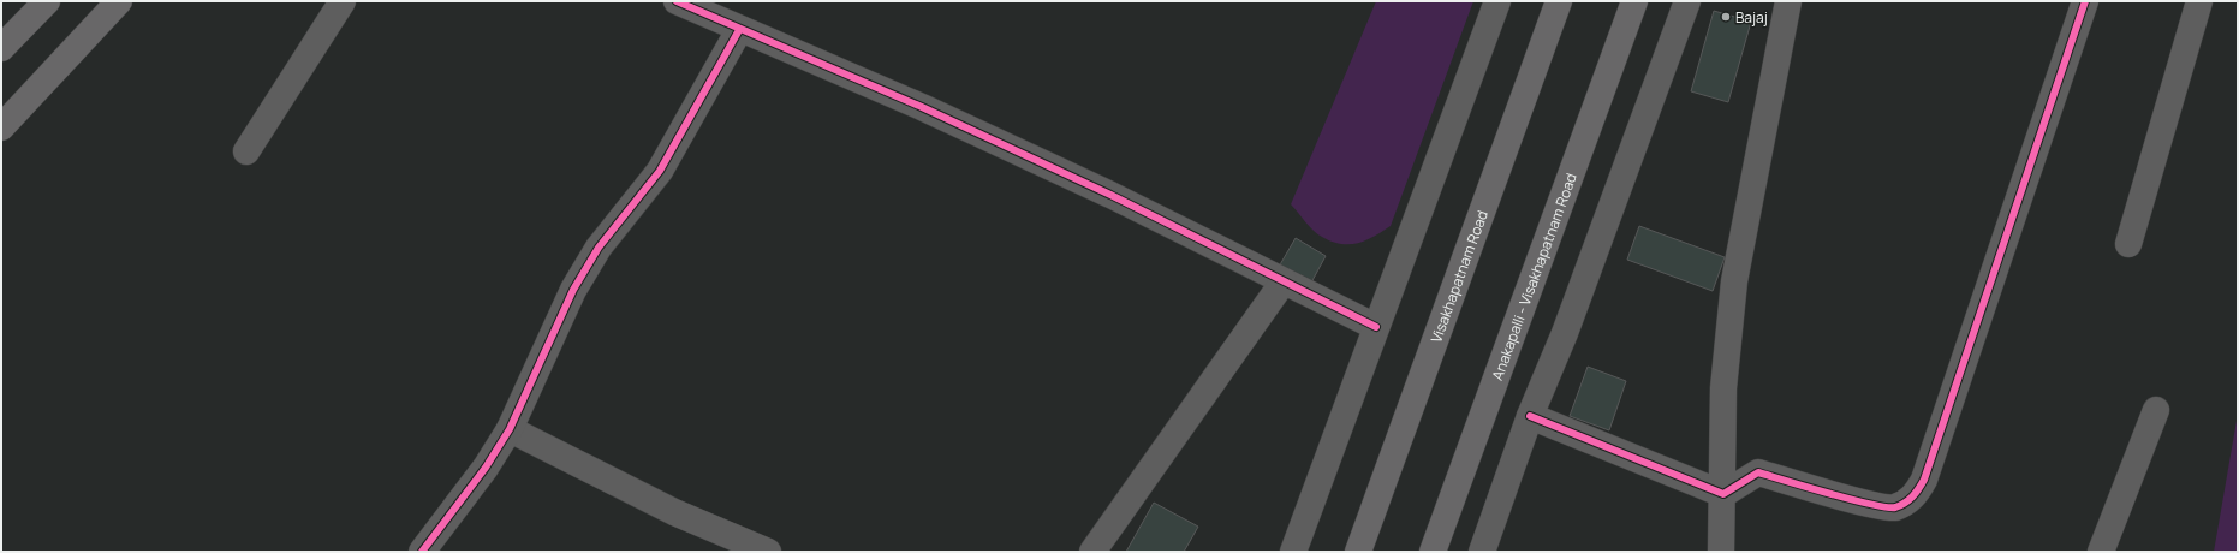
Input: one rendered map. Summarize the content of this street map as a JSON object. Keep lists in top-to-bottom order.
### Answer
{
  "streets": {
    "main road": ["Visakhapatnam Road", "Anakapalli - Visakhapatnam Road"]
  },
  "places": ["Bajaj"]
}
